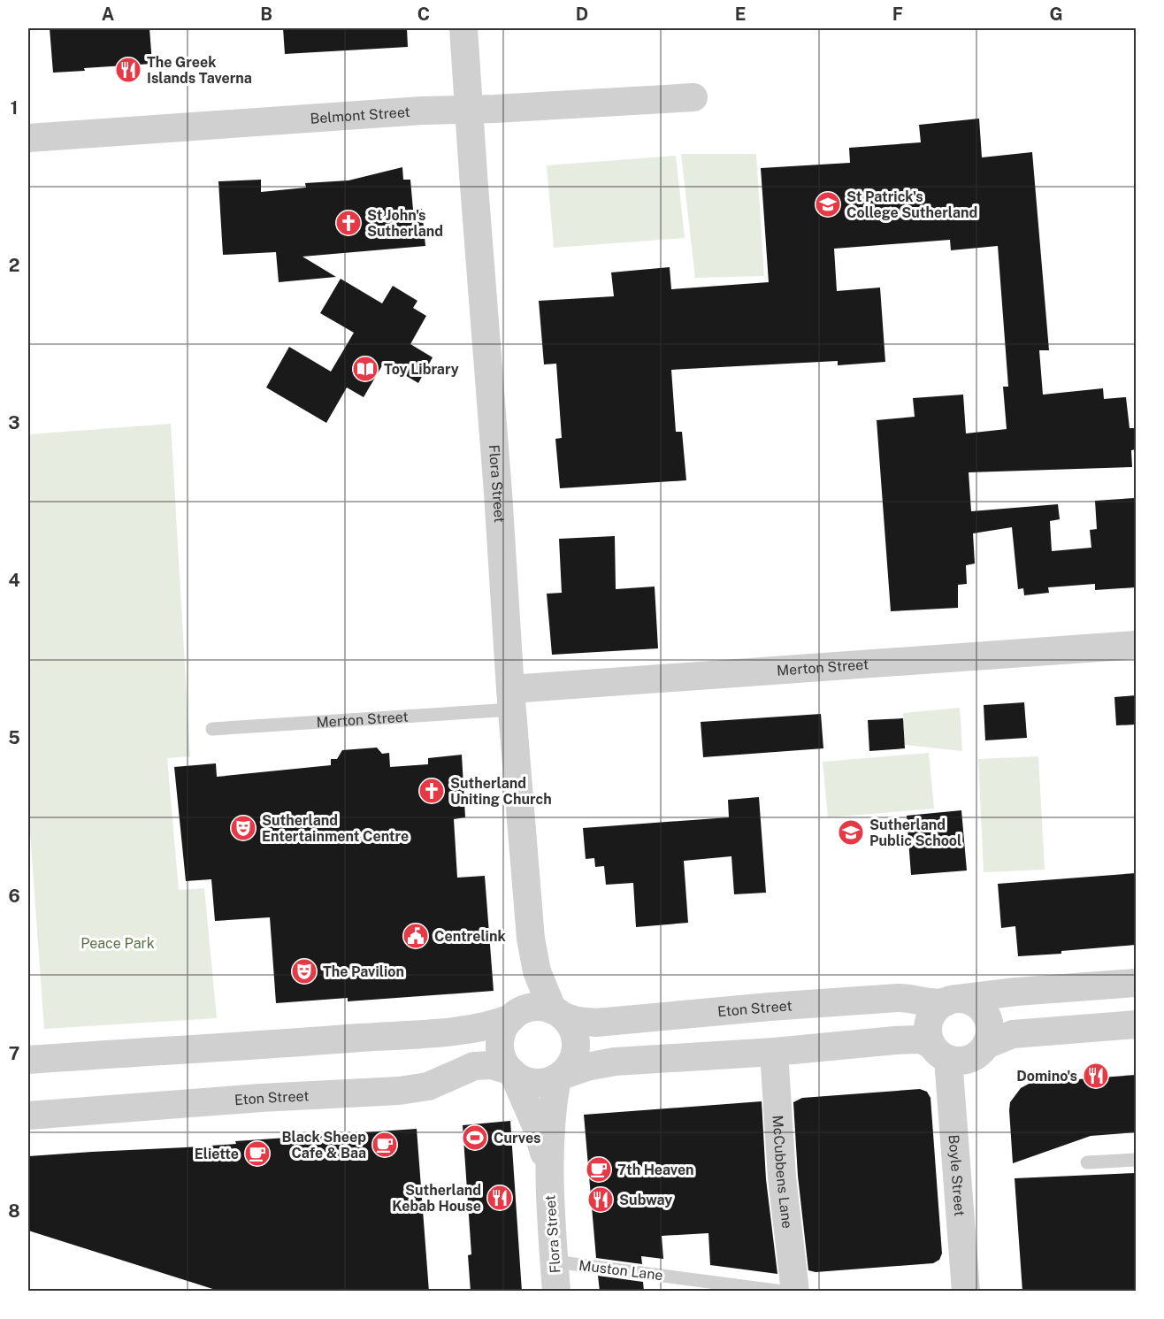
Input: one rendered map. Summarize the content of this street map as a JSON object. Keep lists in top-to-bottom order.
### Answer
{
  "streets": {
    "street": [
      "Belmont Street",
      "Flora Street",
      "Merton Street",
      "Eton Street",
      "McCubbens Lane",
      "Boyle Street"
    ],
    "lane": ["Muston Lane"]
  },
  "crossings": [
    ["Belmont Street", "Flora Street"],
    ["Flora Street", "Merton Street"],
    ["Flora Street", "Eton Street"],
    ["Flora Street", "Muston Lane"],
    ["Eton Street", "Boyle Street"]
  ],
  "parks": ["Peace Park"],
  "places": {
    "restaurant": [
      "The Greek Islands Taverna",
      "Domino's",
      "Sutherland Kebab House",
      "Subway"
    ],
    "school or university": ["St Patrick's College Sutherland", "Sutherland Public School"],
    "church": ["St John's Sutherland", "Sutherland Uniting Church"],
    "library": ["Toy Library"],
    "theatre": ["Sutherland Entertainment Centre", "The Pavilion"],
    "public building": ["Centrelink"],
    "sports": ["Curves"],
    "cafe": ["Black Sheep Cafe & Baa", "Eliette", "7th Heaven"]
  },
  "grid": {
    "columns": [
      "A",
      "B",
      "C",
      "D",
      "E",
      "F",
      "G"
    ],
    "rows": [
      "1",
      "2",
      "3",
      "4",
      "5",
      "6",
      "7",
      "8"
    ]
  }
}
